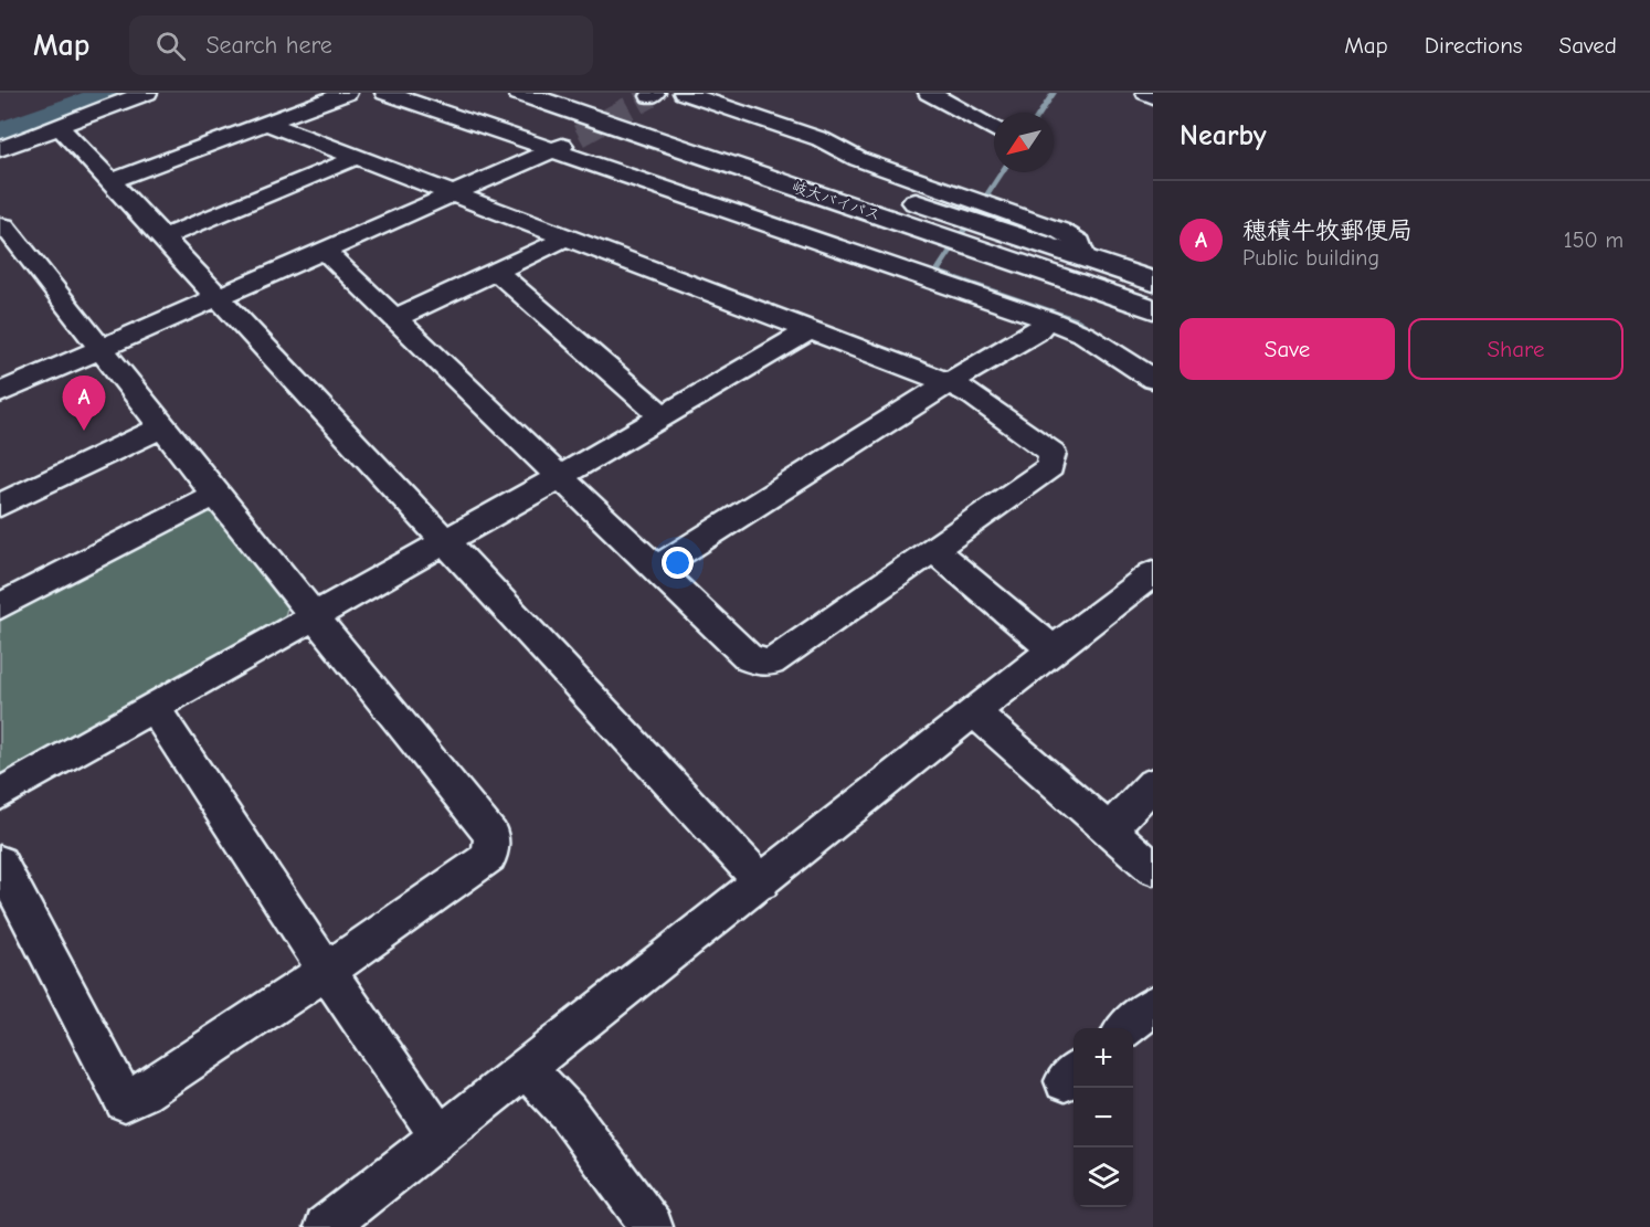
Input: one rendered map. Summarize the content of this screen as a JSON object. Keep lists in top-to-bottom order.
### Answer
{
  "streets": {
    "highway": ["岐大バイパス"]
  },
  "north": "bottom left",
  "page": {
    "header": "Map",
    "search": "Search here",
    "nav": ["Map", "Directions", "Saved"],
    "heading": "Nearby",
    "list": [
      {
        "mark": "A",
        "name": "穂積牛牧郵便局",
        "note": "Public building",
        "value": "150 m"
      }
    ],
    "buttons": ["Save", "Share"],
    "pins": "A",
    "map_buttons": ["+", "−"]
  }
}
